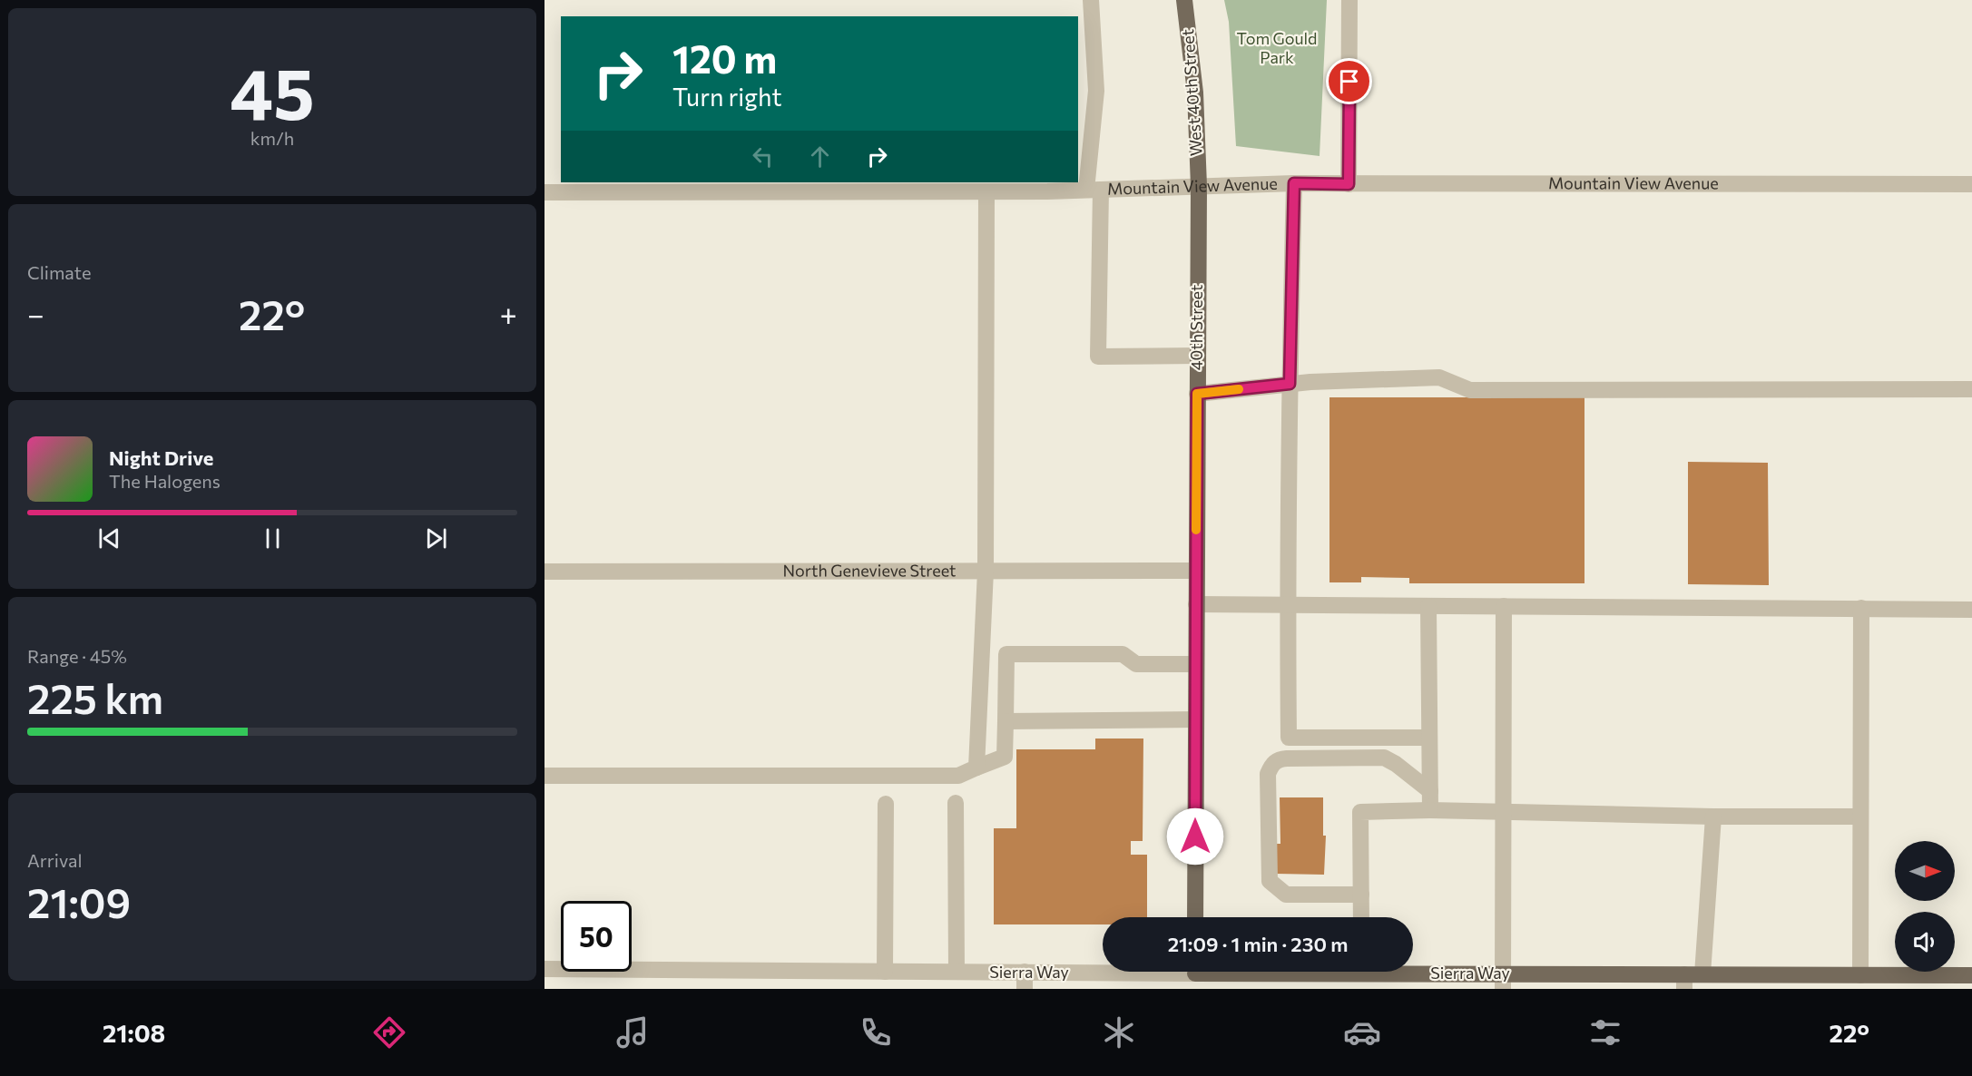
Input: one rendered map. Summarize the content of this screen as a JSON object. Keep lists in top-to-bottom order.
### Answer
{
  "streets": {
    "main road": ["West 40th Street", "40th Street", "Sierra Way"],
    "street": ["Mountain View Avenue", "North Genevieve Street"]
  },
  "crossings": [
    ["West 40th Street", "Mountain View Avenue"],
    ["West 40th Street", "40th Street"],
    ["Mountain View Avenue", "40th Street"],
    ["40th Street", "North Genevieve Street"]
  ],
  "parks": ["Tom Gould Park"],
  "north": "right",
  "page": {
    "tile": [
      ["45", "km/h"],
      "Climate",
      ["Range · 45%", "225 km"],
      ["Arrival", "21:09"]
    ],
    "turn": ["120 m", "Turn right"],
    "heat": ["−", "22°", "+"],
    "song": ["Night Drive", "The Halogens"],
    "limit": "50",
    "trip": "21:09 · 1 min · 230 m",
    "tabs": ["21:08", "22°"]
  }
}
